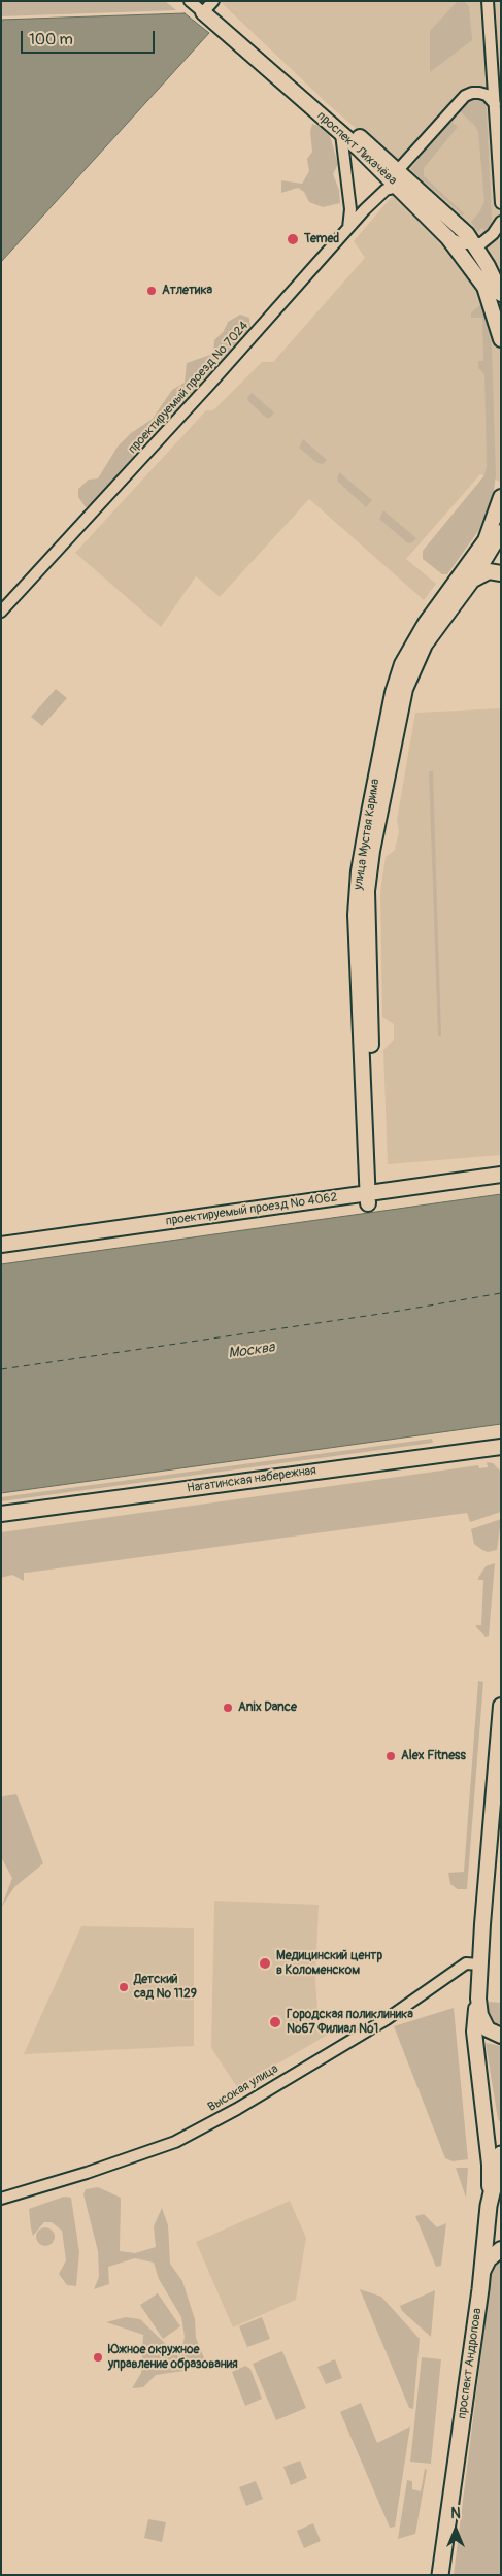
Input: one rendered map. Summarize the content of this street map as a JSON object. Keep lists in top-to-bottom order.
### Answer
{
  "streets": {
    "main road": ["проспект Андропова"],
    "street": [
      "проспект Лихачёва",
      "проектируемый проезд № 7024",
      "улица Мустая Карима",
      "проектируемый проезд № 4062",
      "Нагатинская набережная",
      "Высокая улица"
    ]
  },
  "crossings": [
    ["проспект Лихачёва", "проектируемый проезд № 7024"],
    ["улица Мустая Карима", "проектируемый проезд № 4062"]
  ],
  "water": ["Москва"],
  "places": [
    "Temed",
    "Атлетика",
    "Anix Dance",
    "Alex Fitness",
    "Медицинский центр в Коломенском",
    "Детский сад № 1129",
    "Городская поликлиника №67 Филиал №1",
    "Южное окружное управление образования"
  ],
  "scale_bar": "100 m",
  "north": "top"
}
